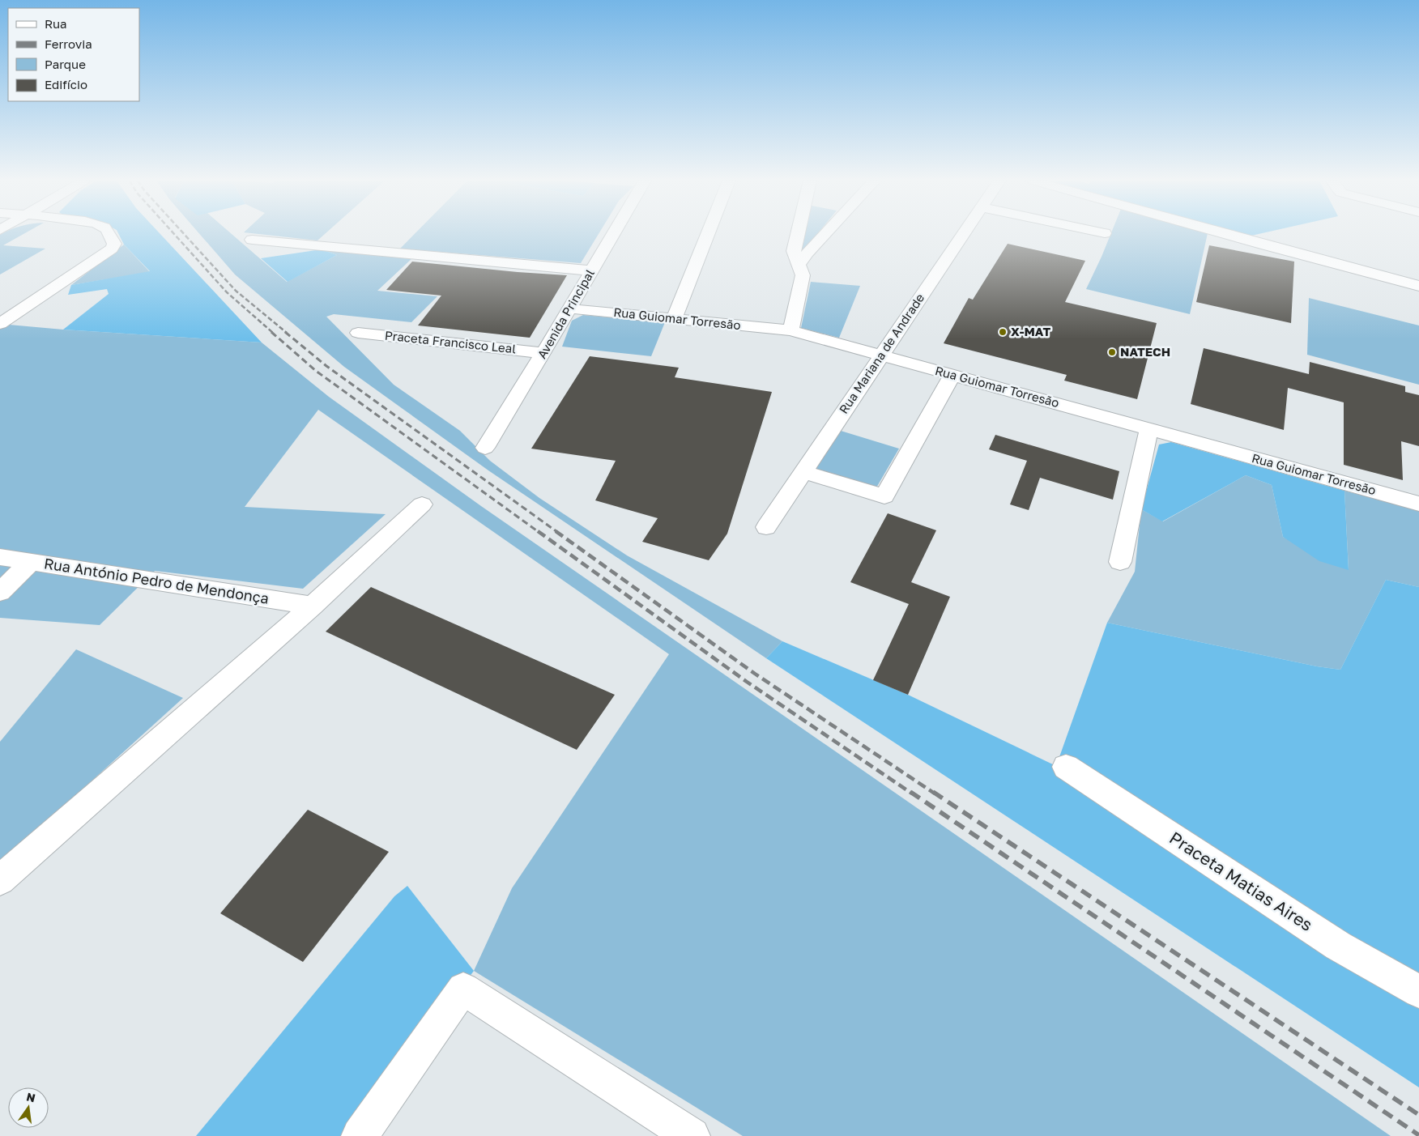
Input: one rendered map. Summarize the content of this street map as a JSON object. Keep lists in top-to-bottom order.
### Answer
{
  "streets": {
    "street": [
      "Avenida Principal",
      "Rua Guiomar Torresão",
      "Praceta Francisco Leal",
      "Rua Mariana de Andrade",
      "Rua António Pedro de Mendonça",
      "Praceta Matias Aires"
    ]
  },
  "crossings": [
    ["Avenida Principal", "Rua Guiomar Torresão"],
    ["Avenida Principal", "Praceta Francisco Leal"],
    ["Rua Guiomar Torresão", "Rua Mariana de Andrade"]
  ],
  "places": ["X-MAT", "NATECH"],
  "legend": [
    "Rua",
    "Ferrovia",
    "Parque",
    "Edifício"
  ],
  "north": "top"
}
